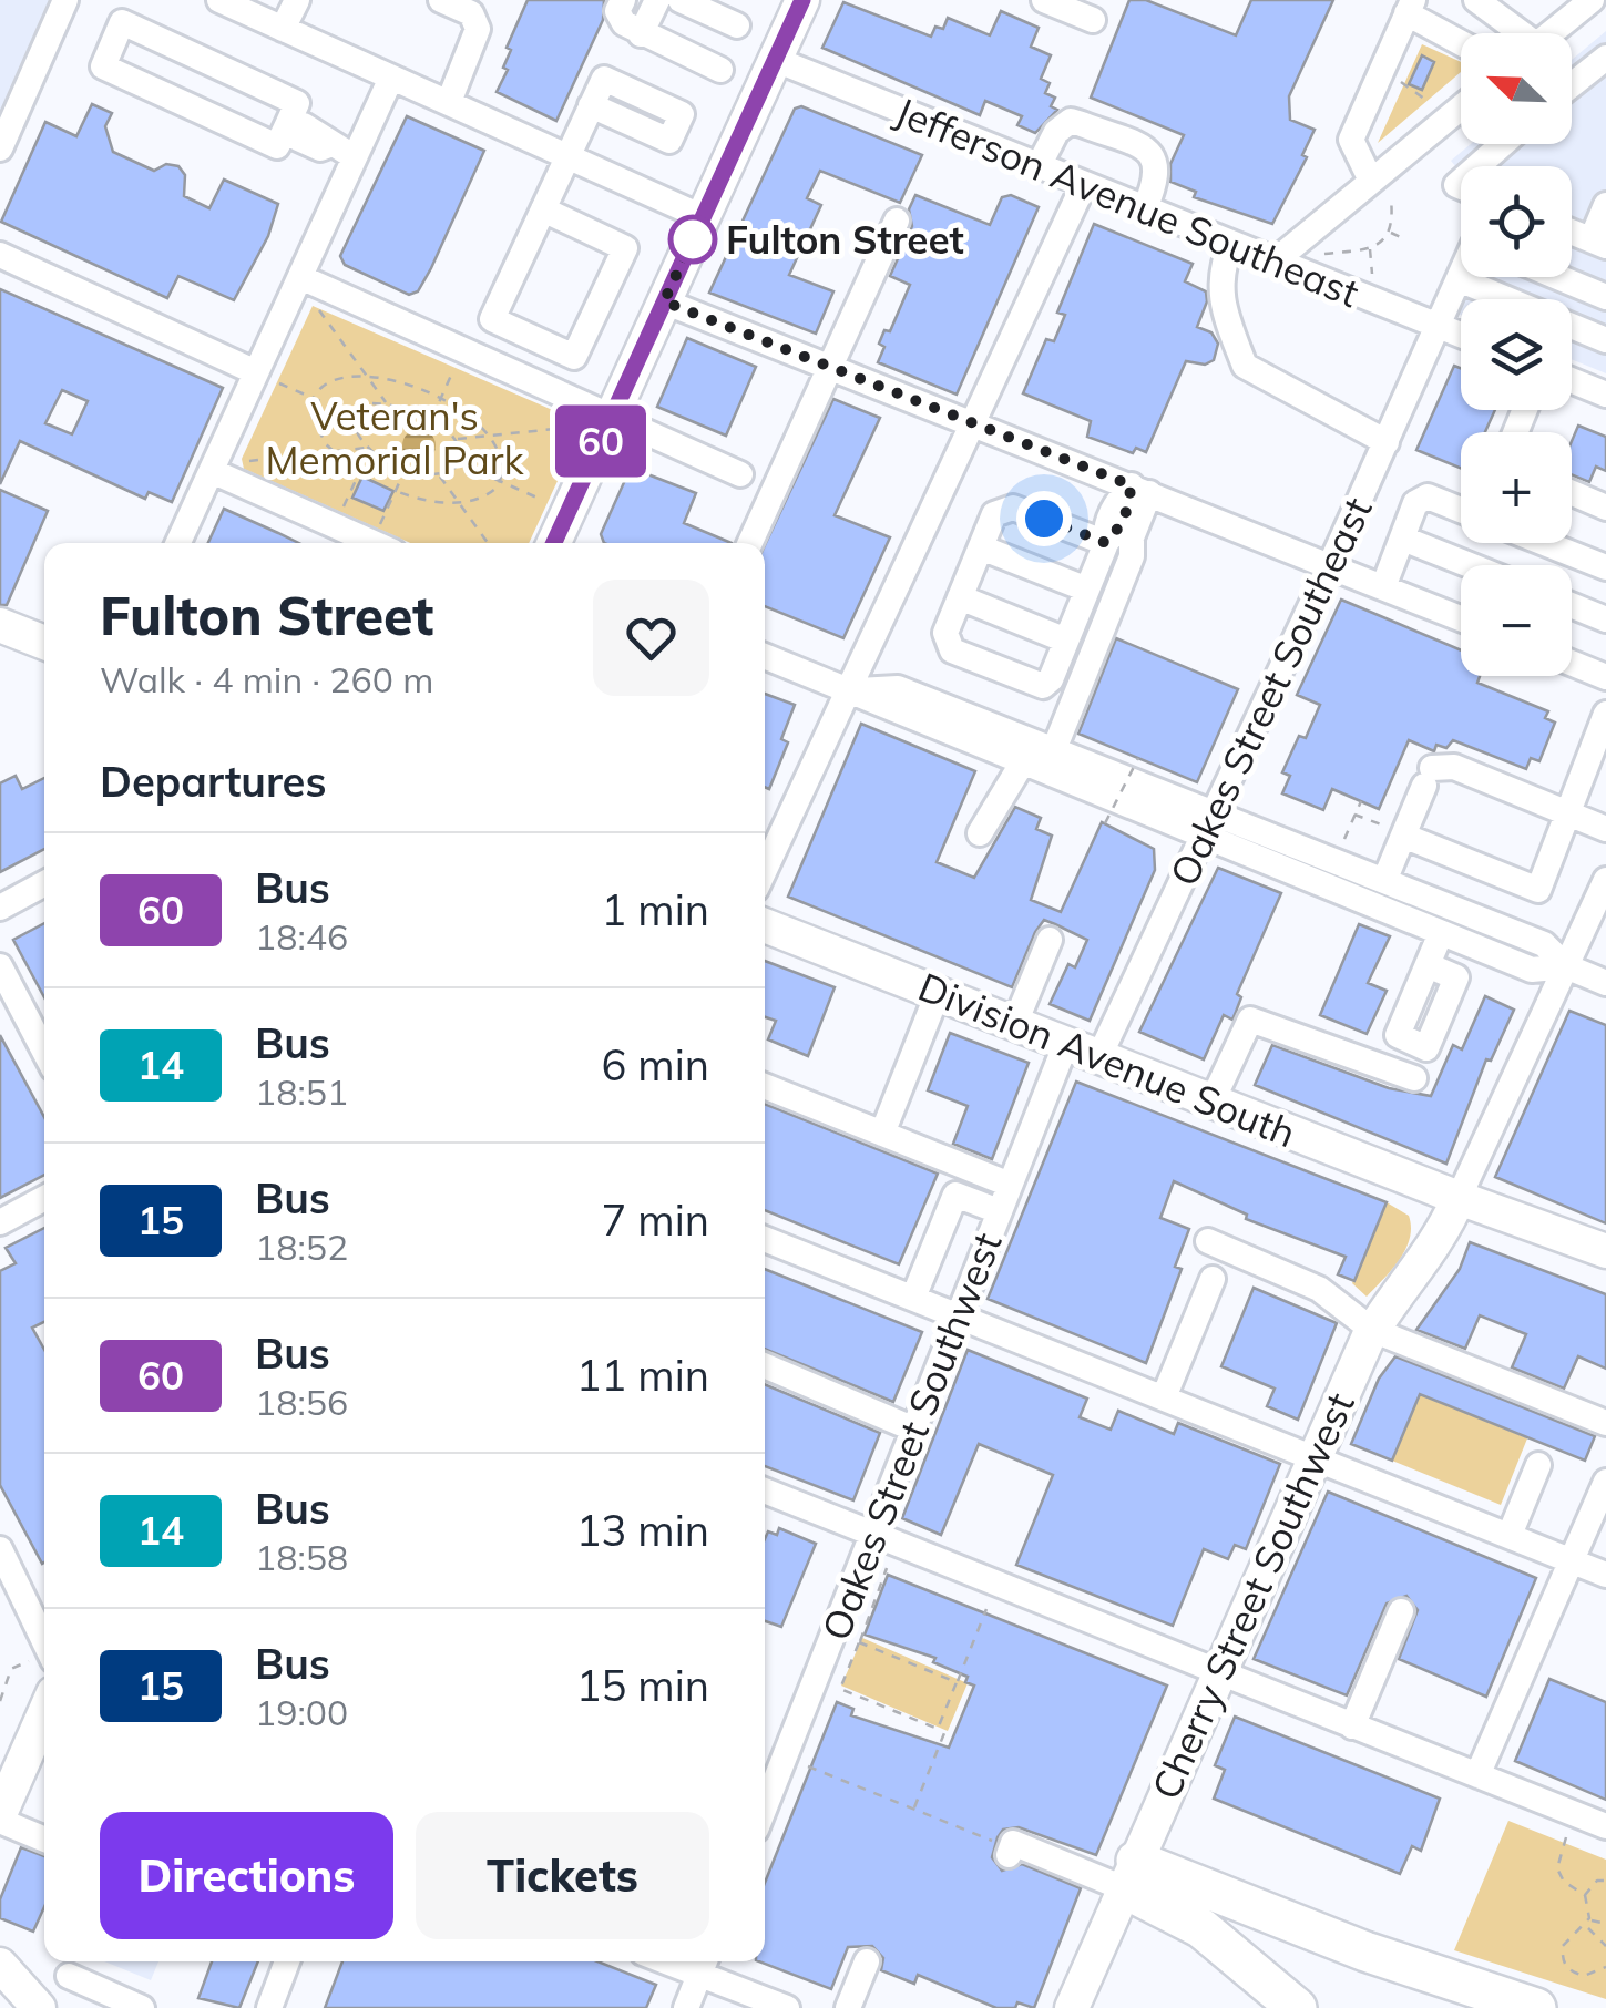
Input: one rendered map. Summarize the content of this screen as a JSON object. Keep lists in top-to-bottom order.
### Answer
{
  "streets": {
    "main road": ["Division Avenue South", "Cherry Street Southwest"],
    "street": ["Jefferson Avenue Southeast", "Oakes Street Southeast", "Oakes Street Southwest"]
  },
  "crossings": [
    ["Jefferson Avenue Southeast", "Oakes Street Southeast"],
    ["Oakes Street Southeast", "Division Avenue South"],
    ["Division Avenue South", "Oakes Street Southwest"],
    ["Division Avenue South", "Cherry Street Southwest"]
  ],
  "parks": ["Veteran's Memorial Park"],
  "places": ["Fulton Street"],
  "lines": ["bus line 60"],
  "north": "top left",
  "page": {
    "on_map": "60",
    "map_buttons": ["+", "−"],
    "heading": [
      ["Fulton Street", "Walk · 4 min · 260 m"],
      "Departures"
    ],
    "list": [
      {
        "mark": "60",
        "name": "Bus",
        "note": "18:46",
        "value": "1 min"
      },
      {
        "mark": "14",
        "name": "Bus",
        "note": "18:51",
        "value": "6 min"
      },
      {
        "mark": "15",
        "name": "Bus",
        "note": "18:52",
        "value": "7 min"
      },
      {
        "mark": "60",
        "name": "Bus",
        "note": "18:56",
        "value": "11 min"
      },
      {
        "mark": "14",
        "name": "Bus",
        "note": "18:58",
        "value": "13 min"
      },
      {
        "mark": "15",
        "name": "Bus",
        "note": "19:00",
        "value": "15 min"
      }
    ],
    "buttons": ["Directions", "Tickets"]
  }
}
